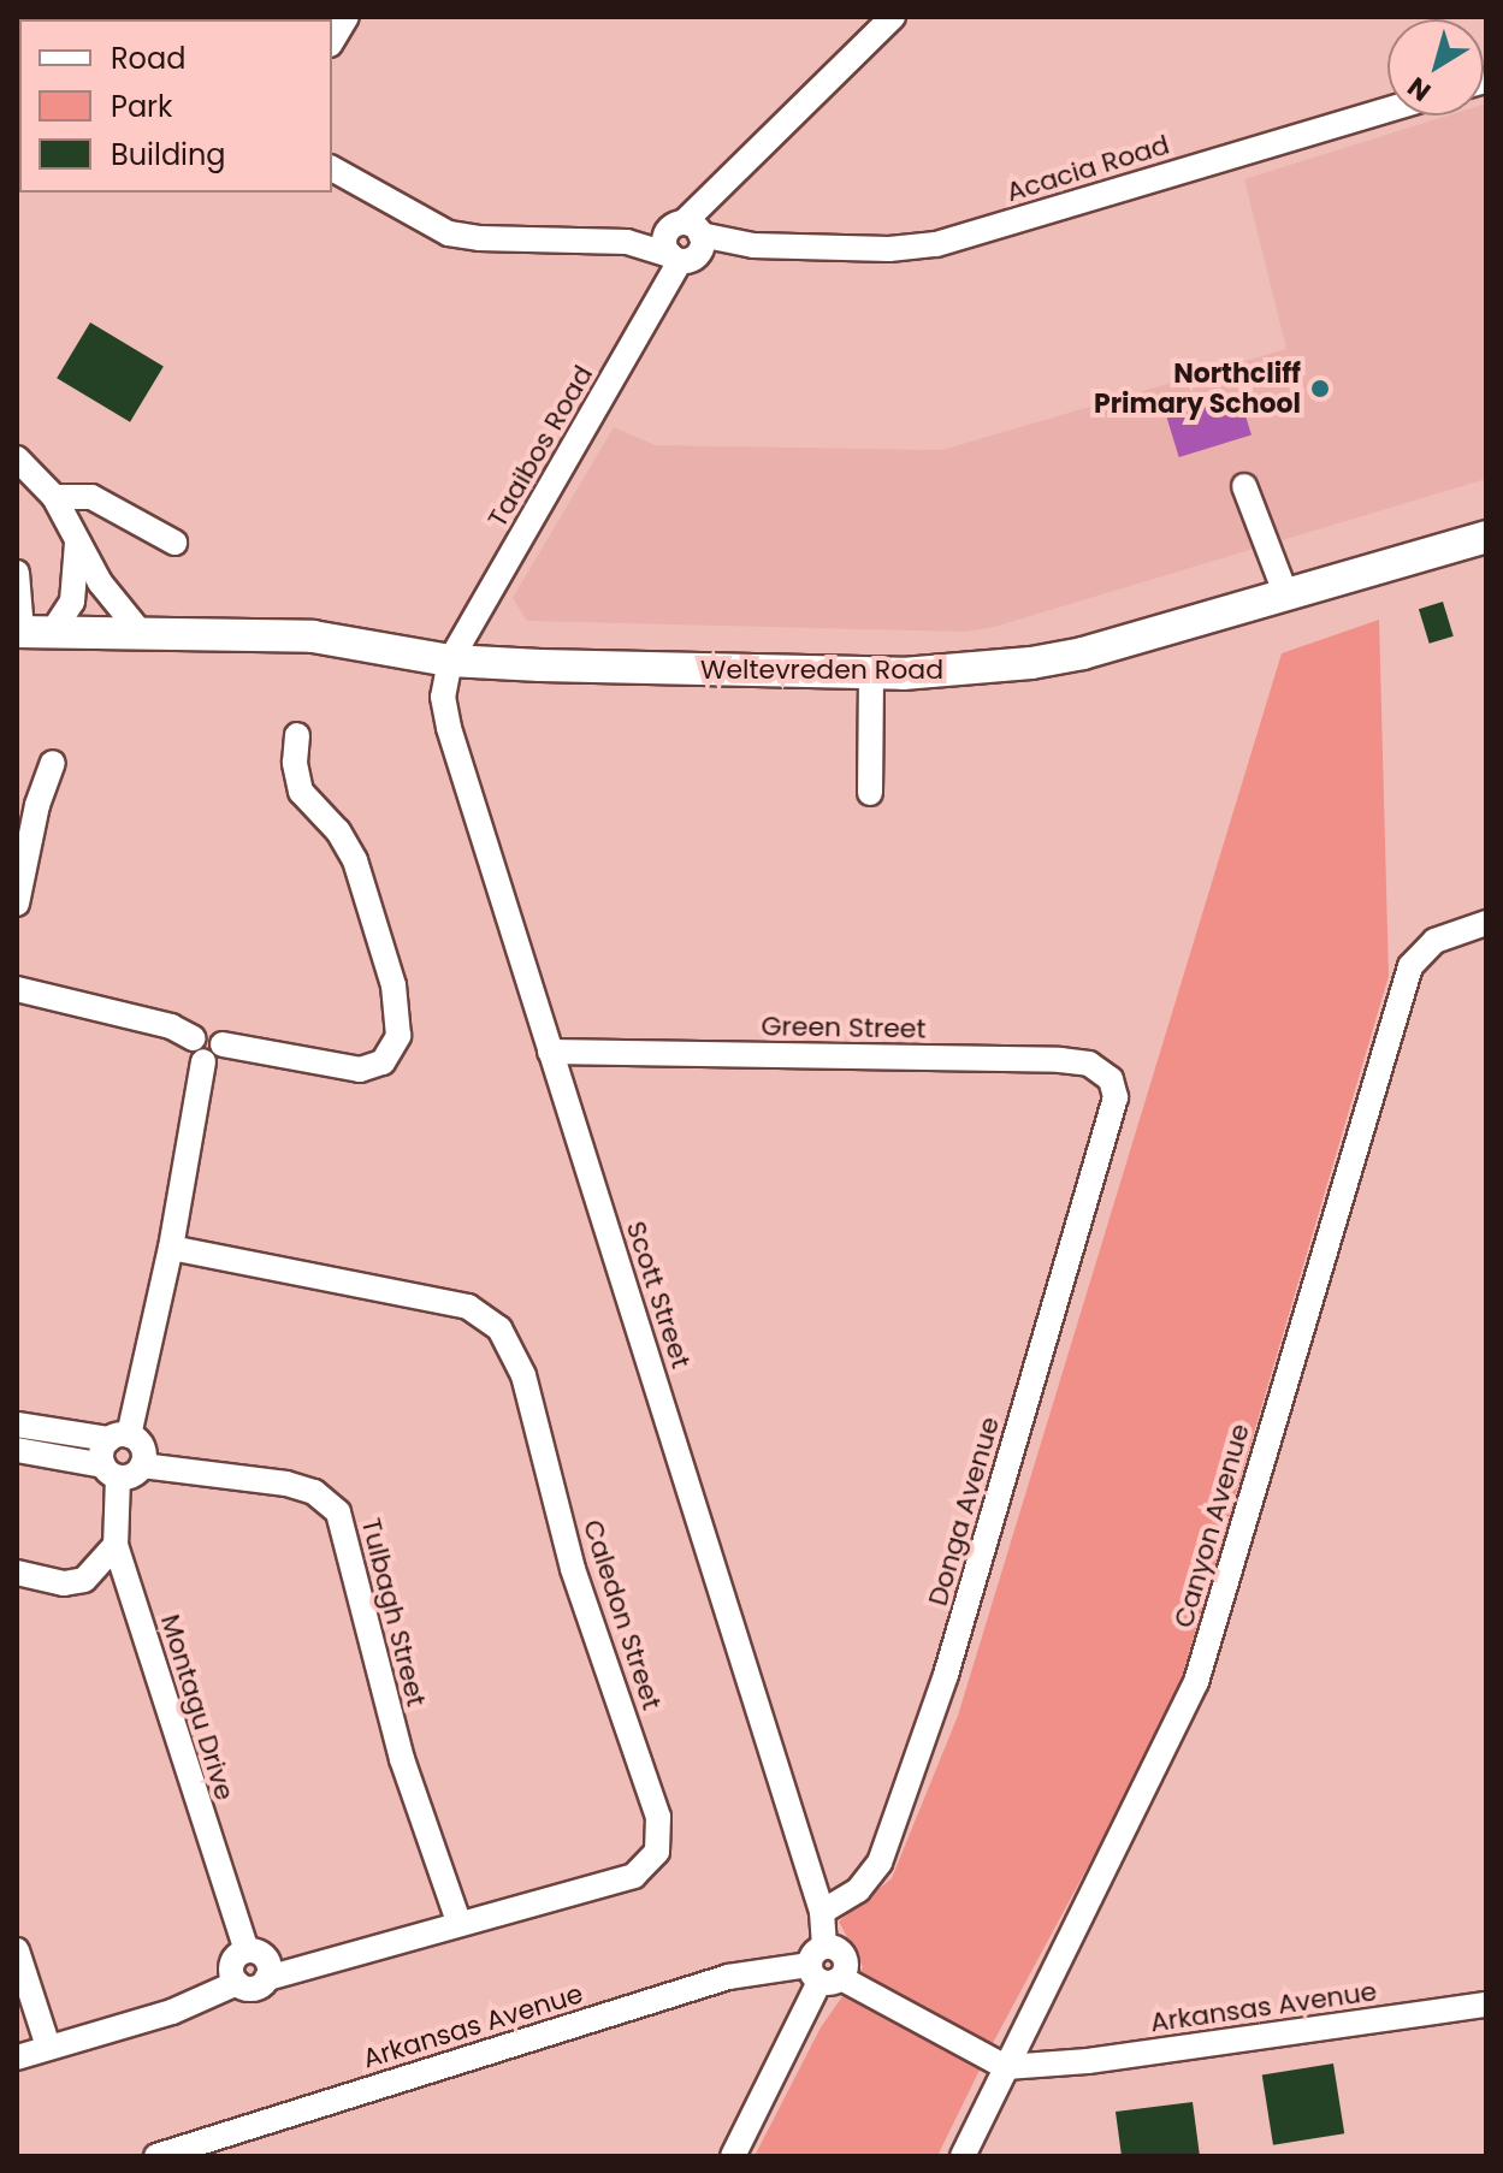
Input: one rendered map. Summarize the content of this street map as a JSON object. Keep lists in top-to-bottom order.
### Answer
{
  "streets": {
    "main road": ["Weltevreden Road"],
    "street": [
      "Acacia Road",
      "Taaibos Road",
      "Green Street",
      "Scott Street",
      "Donga Avenue",
      "Canyon Avenue",
      "Tulbagh Street",
      "Caledon Street",
      "Montagu Drive",
      "Arkansas Avenue"
    ]
  },
  "crossings": [
    ["Acacia Road", "Taaibos Road"],
    ["Taaibos Road", "Weltevreden Road"],
    ["Taaibos Road", "Scott Street"],
    ["Weltevreden Road", "Scott Street"],
    ["Green Street", "Scott Street"],
    ["Green Street", "Donga Avenue"],
    ["Scott Street", "Donga Avenue"],
    ["Scott Street", "Arkansas Avenue"],
    ["Canyon Avenue", "Arkansas Avenue"],
    ["Tulbagh Street", "Caledon Street"],
    ["Tulbagh Street", "Montagu Drive"],
    ["Caledon Street", "Montagu Drive"]
  ],
  "places": ["Northcliff Primary School"],
  "legend": ["Road", "Park", "Building"],
  "north": "bottom left"
}
